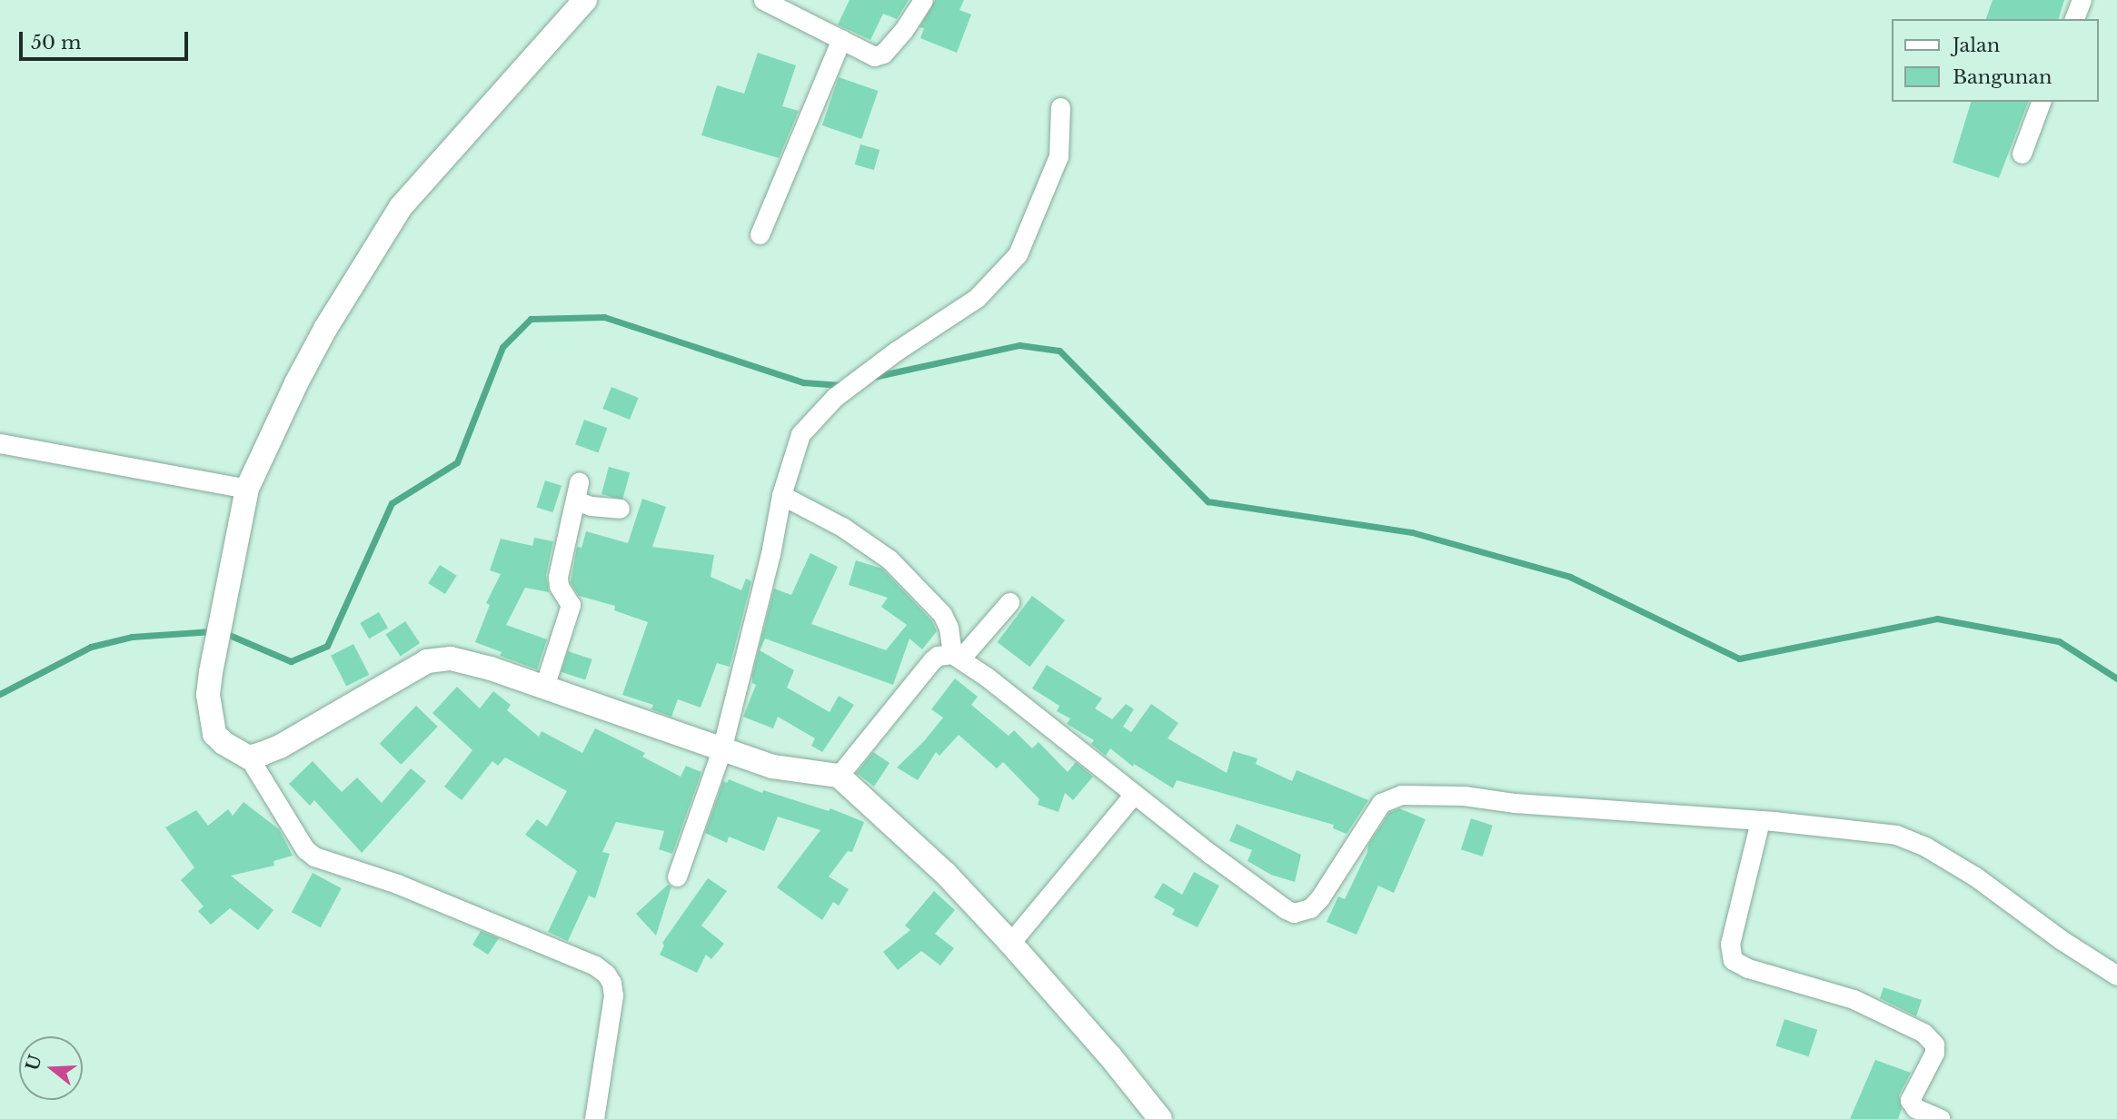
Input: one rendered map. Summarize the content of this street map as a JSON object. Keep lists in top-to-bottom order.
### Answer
{
  "legend": ["Jalan", "Bangunan"],
  "scale_bar": "50 m",
  "north": "left"
}
